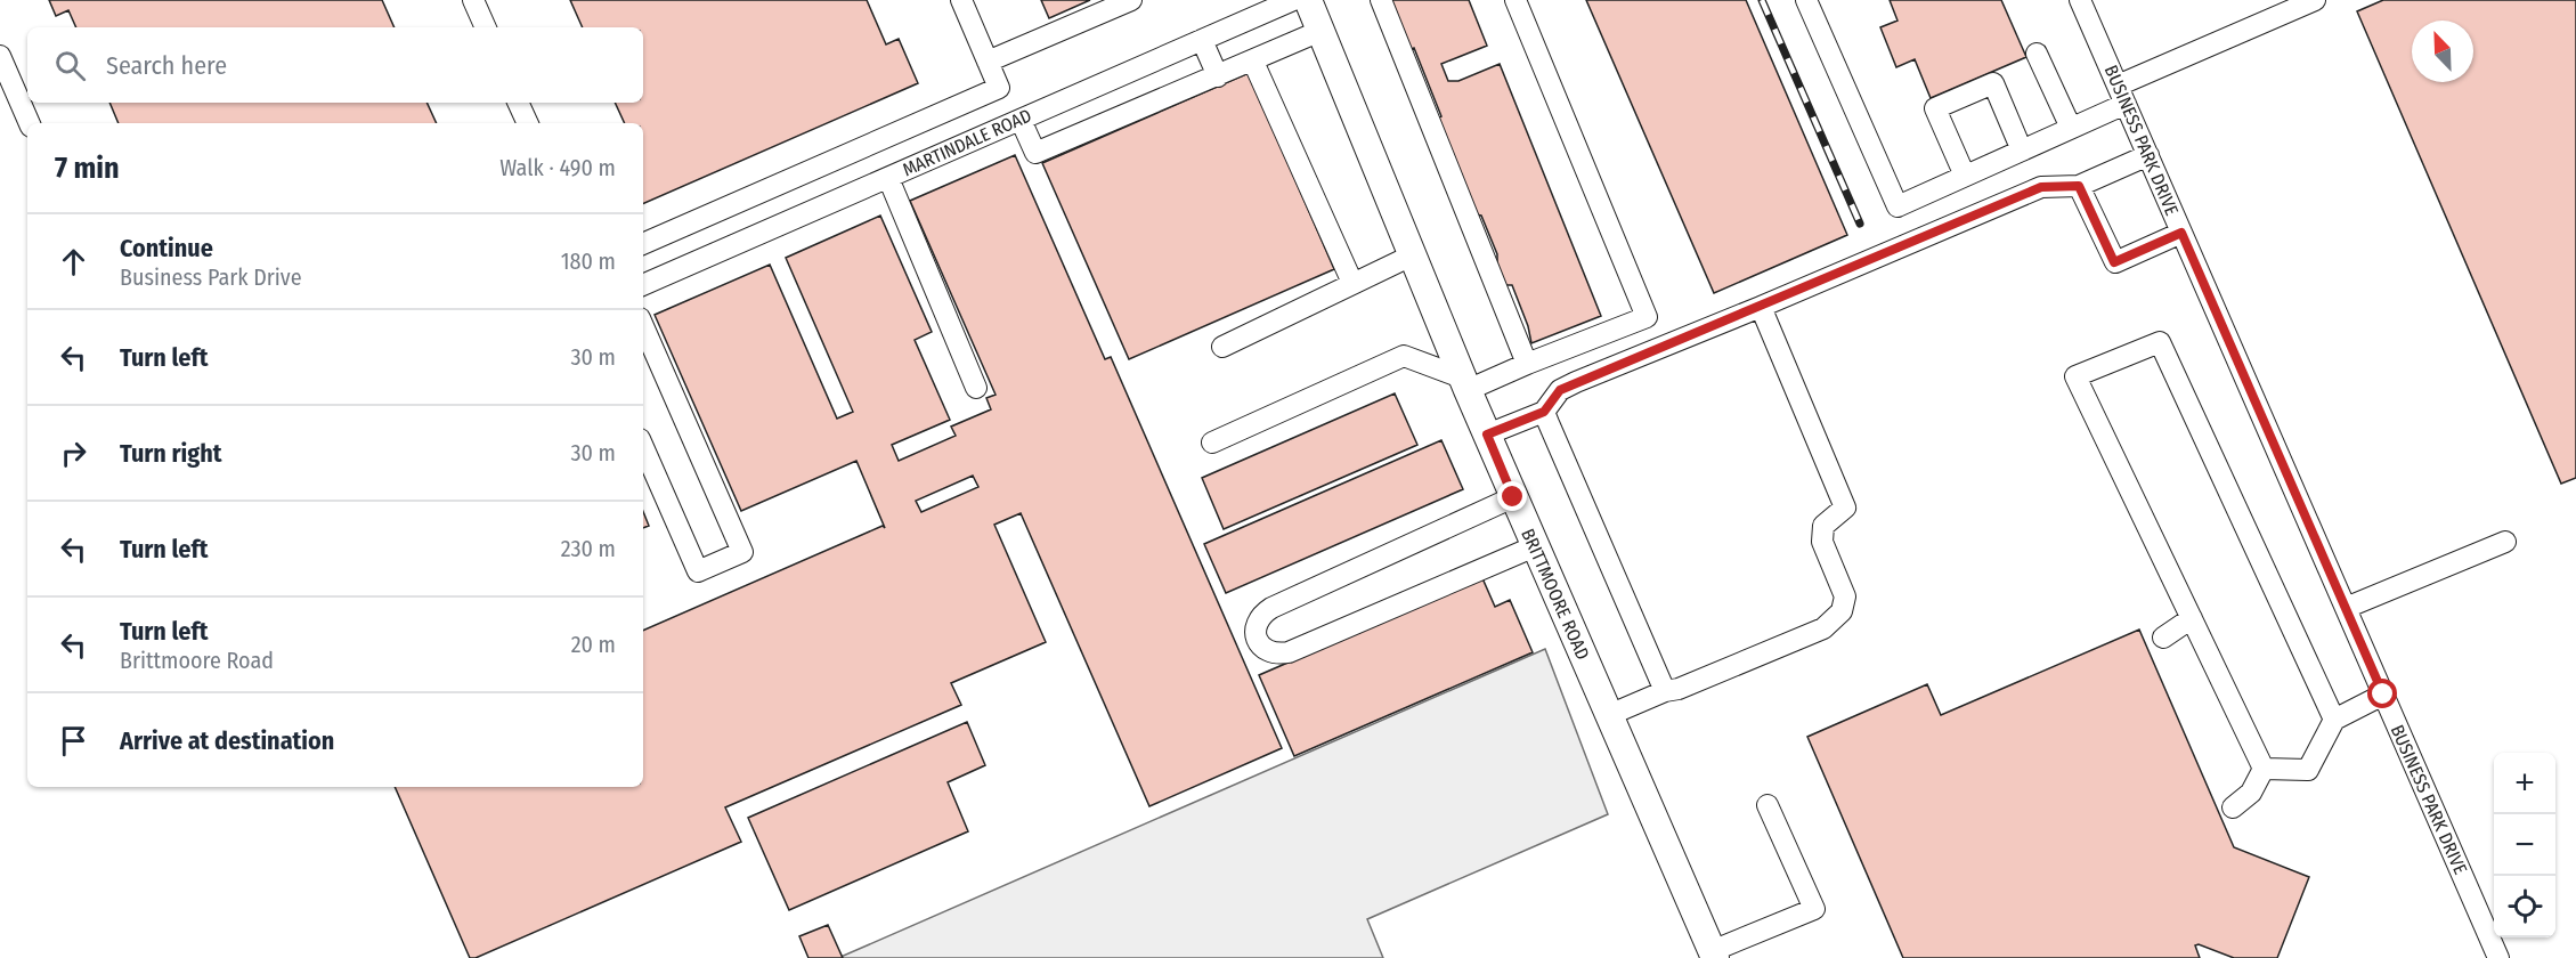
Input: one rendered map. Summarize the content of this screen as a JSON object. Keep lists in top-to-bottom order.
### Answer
{
  "streets": {
    "main road": ["BRITTMOORE ROAD"],
    "street": ["BUSINESS PARK DRIVE", "MARTINDALE ROAD"]
  },
  "north": "top left",
  "page": {
    "search": "Search here",
    "heading": ["7 min", "Walk · 490 m"],
    "list": [
      ["Continue", "Business Park Drive", "180 m"],
      ["Turn left", "30 m"],
      ["Turn right", "30 m"],
      ["Turn left", "230 m"],
      ["Turn left", "Brittmoore Road", "20 m"],
      "Arrive at destination"
    ],
    "map_buttons": ["+", "−"]
  }
}
